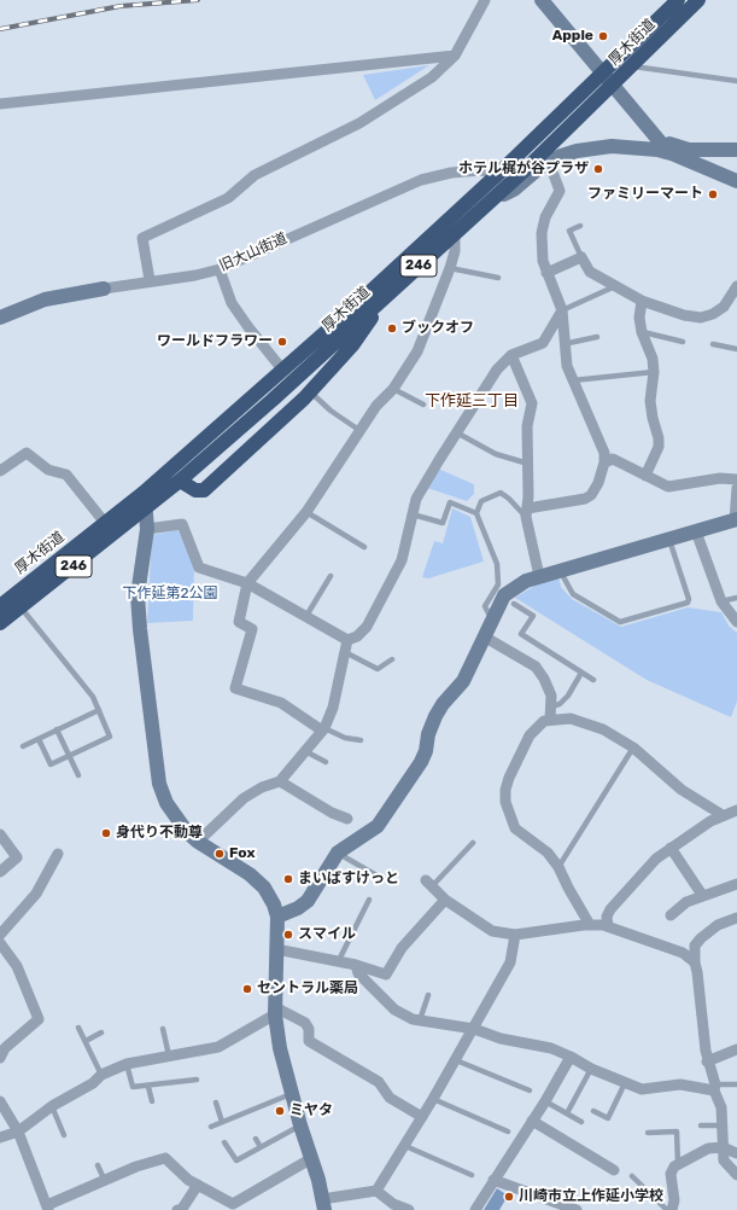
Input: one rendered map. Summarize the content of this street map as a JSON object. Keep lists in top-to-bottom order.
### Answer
{
  "streets": {
    "highway": ["厚木街道", "246"],
    "street": ["旧大山街道"]
  },
  "crossings": [
    ["厚木街道", "旧大山街道"],
    ["厚木街道", "246"]
  ],
  "districts": ["下作延三丁目"],
  "parks": ["下作延第2公園"],
  "places": [
    "Apple",
    "ホテル梶が谷プラザ",
    "ファミリーマート",
    "ブックオフ",
    "ワールドフラワー",
    "身代り不動尊",
    "Fox",
    "まいばすけっと",
    "スマイル",
    "セントラル薬局",
    "ミヤタ",
    "川崎市立上作延小学校"
  ]
}
